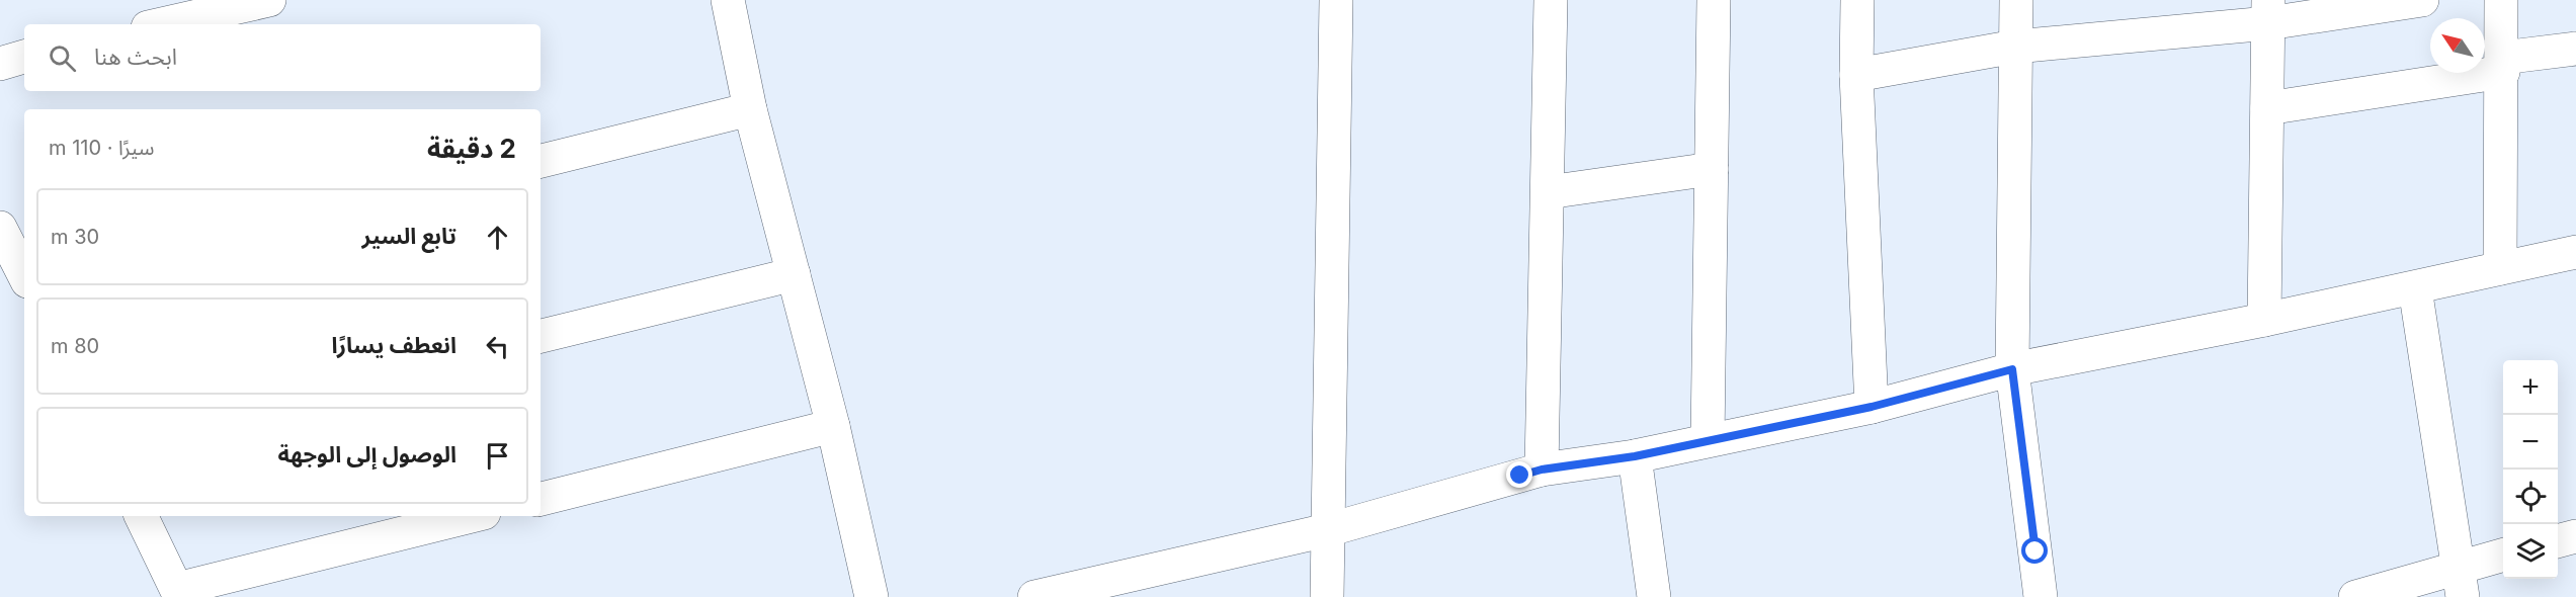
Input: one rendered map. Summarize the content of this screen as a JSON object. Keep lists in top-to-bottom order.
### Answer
{
  "north": "top left",
  "page": {
    "search": "ابحث هنا",
    "heading": ["2 دقيقة", "سيرًا · 110 m"],
    "list": [
      ["تابع السير", "30 m"],
      ["انعطف يسارًا", "80 m"],
      "الوصول إلى الوجهة"
    ],
    "map_buttons": ["+", "−"]
  }
}
